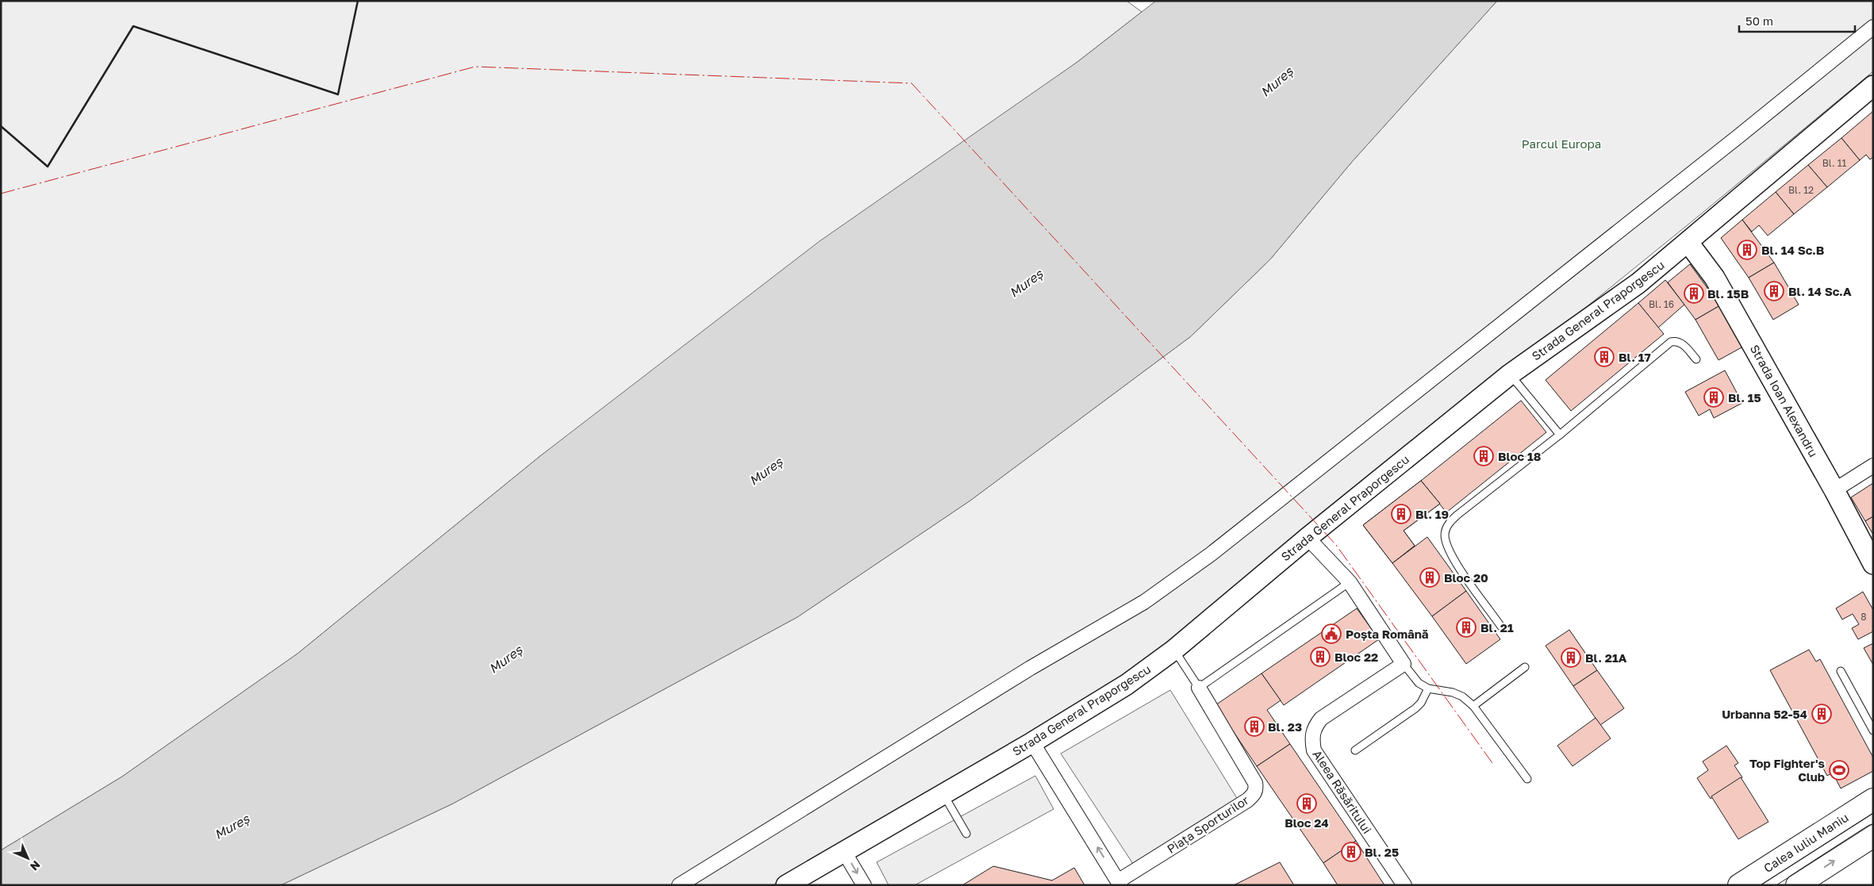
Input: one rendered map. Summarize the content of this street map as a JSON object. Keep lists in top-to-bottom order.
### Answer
{
  "streets": {
    "main road": ["Calea Iuliu Maniu"],
    "street": [
      "Strada General Praporgescu",
      "Strada Ioan Alexandru",
      "Aleea Răsăritului",
      "Piața Sporturilor"
    ]
  },
  "crossings": [
    ["Strada General Praporgescu", "Strada Ioan Alexandru"],
    ["Strada General Praporgescu", "Piața Sporturilor"]
  ],
  "one_way": ["Piața Sporturilor"],
  "water": ["Mureș"],
  "parks": ["Parcul Europa"],
  "places": {
    "building": [
      "Bl. 14 Sc.B",
      "Bl. 14 Sc.A",
      "Bl. 15B",
      "Bl. 17",
      "Bl. 15",
      "Bloc 18",
      "Bl. 19",
      "Bloc 20",
      "Bl. 21",
      "Bloc 22",
      "Bl. 21A",
      "Urbanna 52-54",
      "Bl. 23",
      "Bloc 24",
      "Bl. 25"
    ],
    "public building": ["Poșta Română"],
    "sports": ["Top Fighter's Club"]
  },
  "house_numbers": [
    "Bl. 11",
    "Bl. 12",
    "Bl. 16",
    "8"
  ],
  "scale_bar": "50 m",
  "north": "bottom right"
}
